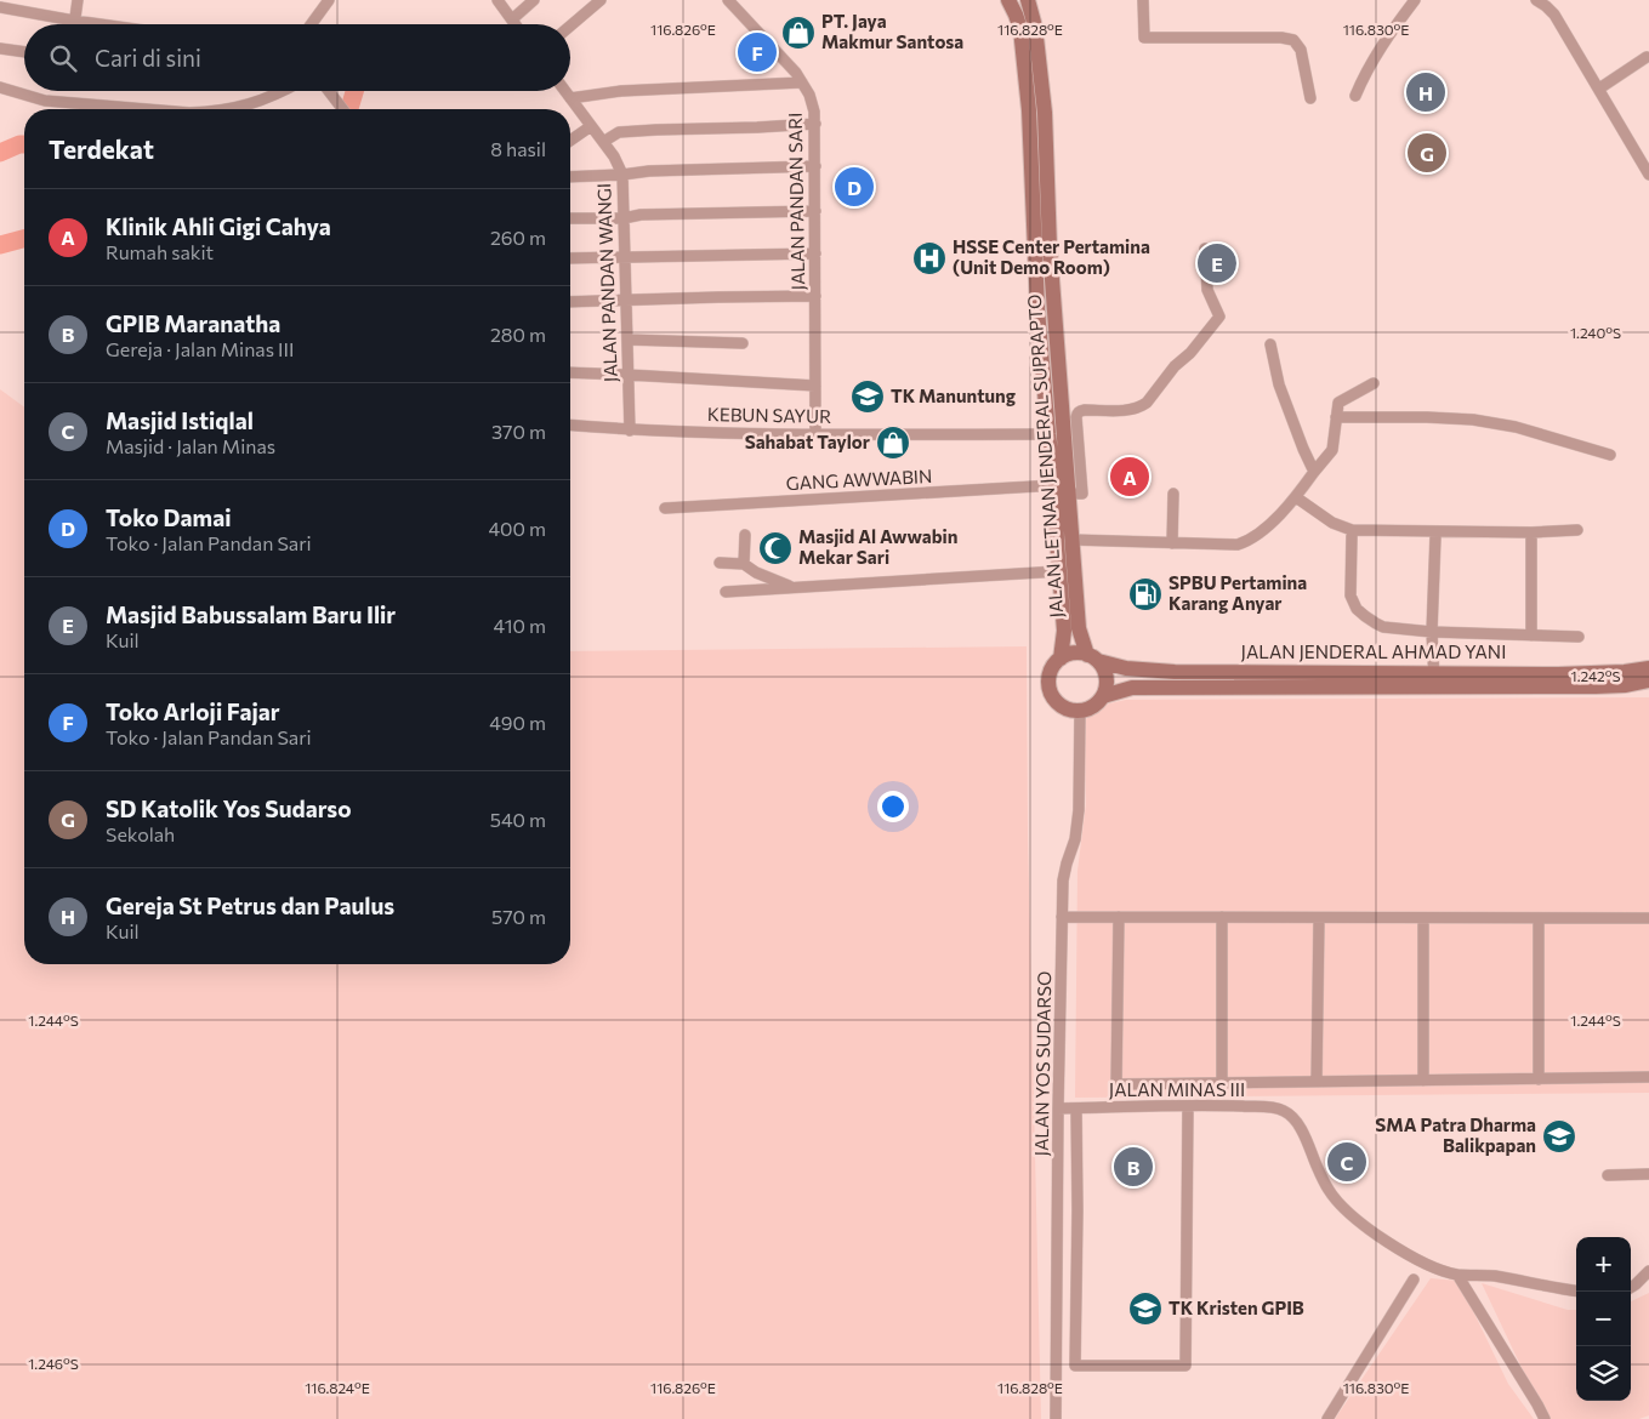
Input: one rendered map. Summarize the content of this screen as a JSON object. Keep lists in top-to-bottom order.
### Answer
{
  "streets": {
    "main road": ["JALAN LETNAN JENDERAL SUPRAPTO", "JALAN JENDERAL AHMAD YANI"],
    "street": [
      "JALAN PANDAN SARI",
      "JALAN PANDAN WANGI",
      "KEBUN SAYUR",
      "GANG AWWABIN",
      "JALAN YOS SUDARSO",
      "JALAN MINAS III"
    ]
  },
  "crossings": [
    ["JALAN PANDAN SARI", "KEBUN SAYUR"],
    ["JALAN PANDAN WANGI", "KEBUN SAYUR"],
    ["KEBUN SAYUR", "JALAN LETNAN JENDERAL SUPRAPTO"],
    ["JALAN LETNAN JENDERAL SUPRAPTO", "GANG AWWABIN"],
    ["JALAN LETNAN JENDERAL SUPRAPTO", "JALAN JENDERAL AHMAD YANI"],
    ["JALAN LETNAN JENDERAL SUPRAPTO", "JALAN YOS SUDARSO"],
    ["JALAN JENDERAL AHMAD YANI", "JALAN YOS SUDARSO"],
    ["JALAN YOS SUDARSO", "JALAN MINAS III"]
  ],
  "places": {
    "shop": ["PT. Jaya Makmur Santosa", "Sahabat Taylor"],
    "hospital": ["HSSE Center Pertamina (Unit Demo Room)"],
    "school or university": ["TK Manuntung", "SMA Patra Dharma Balikpapan", "TK Kristen GPIB"],
    "mosque": ["Masjid Al Awwabin Mekar Sari"],
    "fuel station": ["SPBU Pertamina Karang Anyar"]
  },
  "page": {
    "search": "Cari di sini",
    "pins": [
      "F",
      "H",
      "G",
      "D",
      "E",
      "A",
      "C",
      "B"
    ],
    "heading": ["Terdekat", "8 hasil"],
    "list": [
      {
        "mark": "A",
        "name": "Klinik Ahli Gigi Cahya",
        "note": "Rumah sakit",
        "value": "260 m"
      },
      {
        "mark": "B",
        "name": "GPIB Maranatha",
        "note": "Gereja · Jalan Minas III",
        "value": "280 m"
      },
      {
        "mark": "C",
        "name": "Masjid Istiqlal",
        "note": "Masjid · Jalan Minas",
        "value": "370 m"
      },
      {
        "mark": "D",
        "name": "Toko Damai",
        "note": "Toko · Jalan Pandan Sari",
        "value": "400 m"
      },
      {
        "mark": "E",
        "name": "Masjid Babussalam Baru Ilir",
        "note": "Kuil",
        "value": "410 m"
      },
      {
        "mark": "F",
        "name": "Toko Arloji Fajar",
        "note": "Toko · Jalan Pandan Sari",
        "value": "490 m"
      },
      {
        "mark": "G",
        "name": "SD Katolik Yos Sudarso",
        "note": "Sekolah",
        "value": "540 m"
      },
      {
        "mark": "H",
        "name": "Gereja St Petrus dan Paulus",
        "note": "Kuil",
        "value": "570 m"
      }
    ],
    "map_buttons": ["+", "−"]
  },
  "coordinates": [
    "116.826°E",
    "116.828°E",
    "116.830°E",
    "1.240°S",
    "1.242°S",
    "1.244°S",
    "1.246°S",
    "116.824°E"
  ]
}
